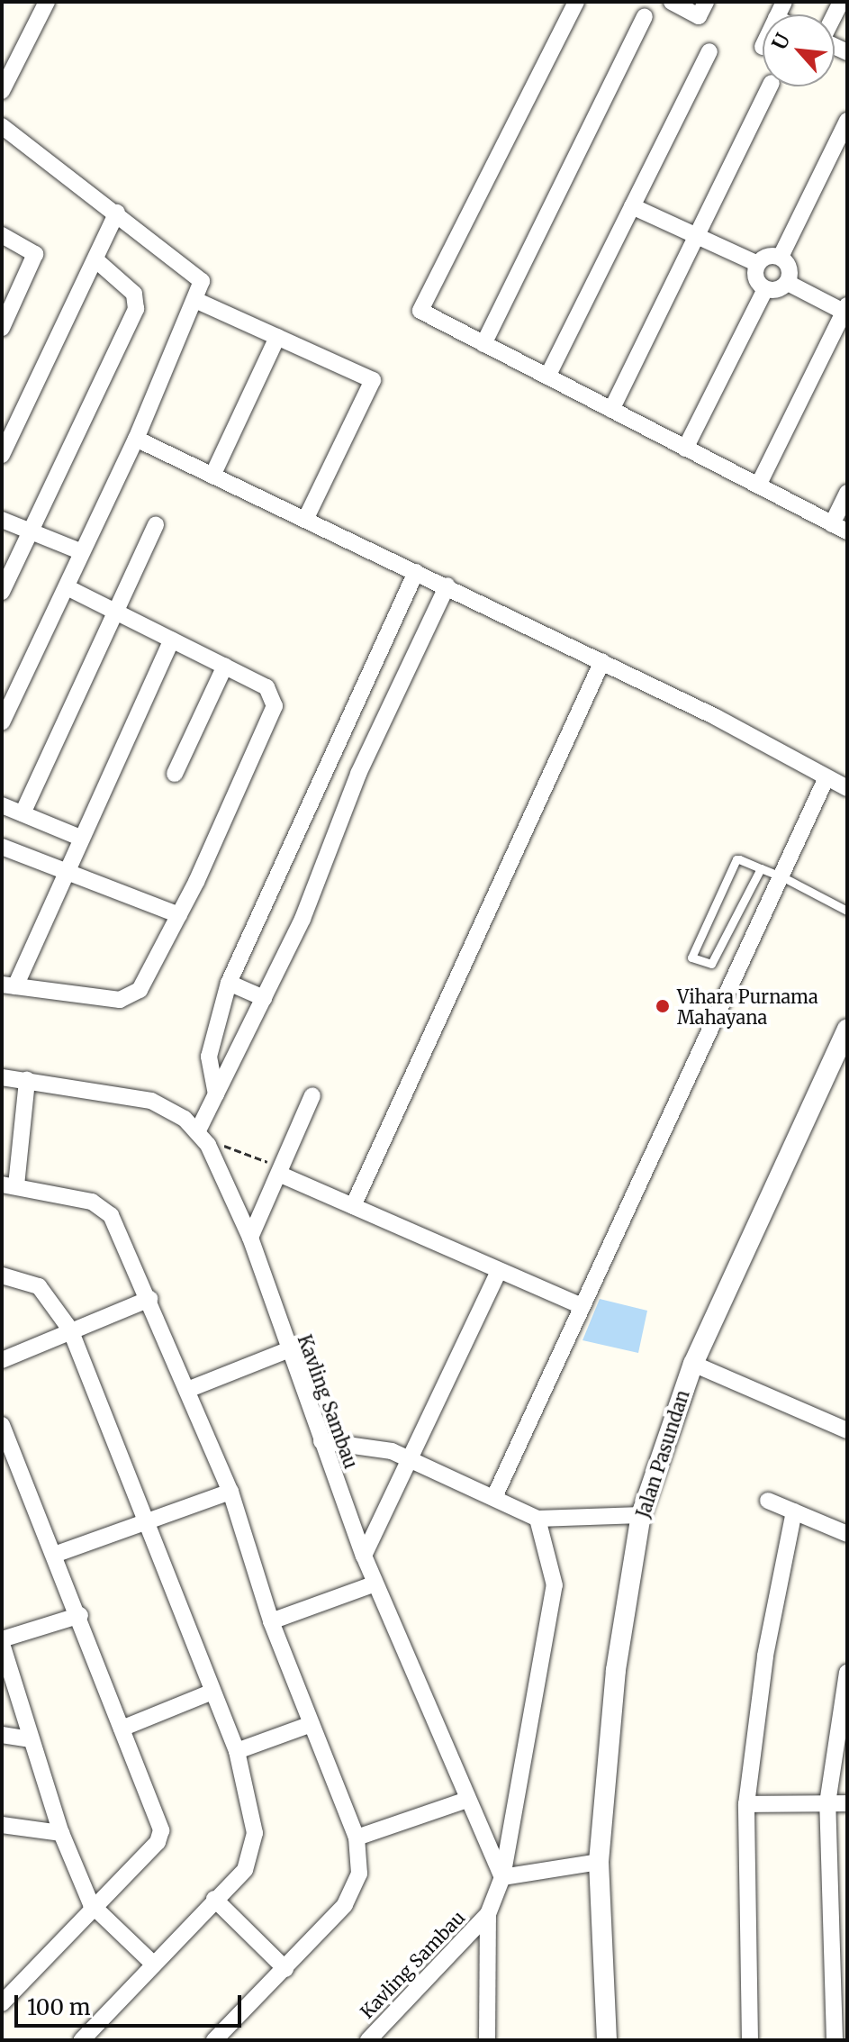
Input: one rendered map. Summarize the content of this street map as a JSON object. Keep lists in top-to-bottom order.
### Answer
{
  "streets": {
    "street": ["Kavling Sambau", "Jalan Pasundan"]
  },
  "places": ["Vihara Purnama Mahayana"],
  "scale_bar": "100 m",
  "north": "top left"
}
